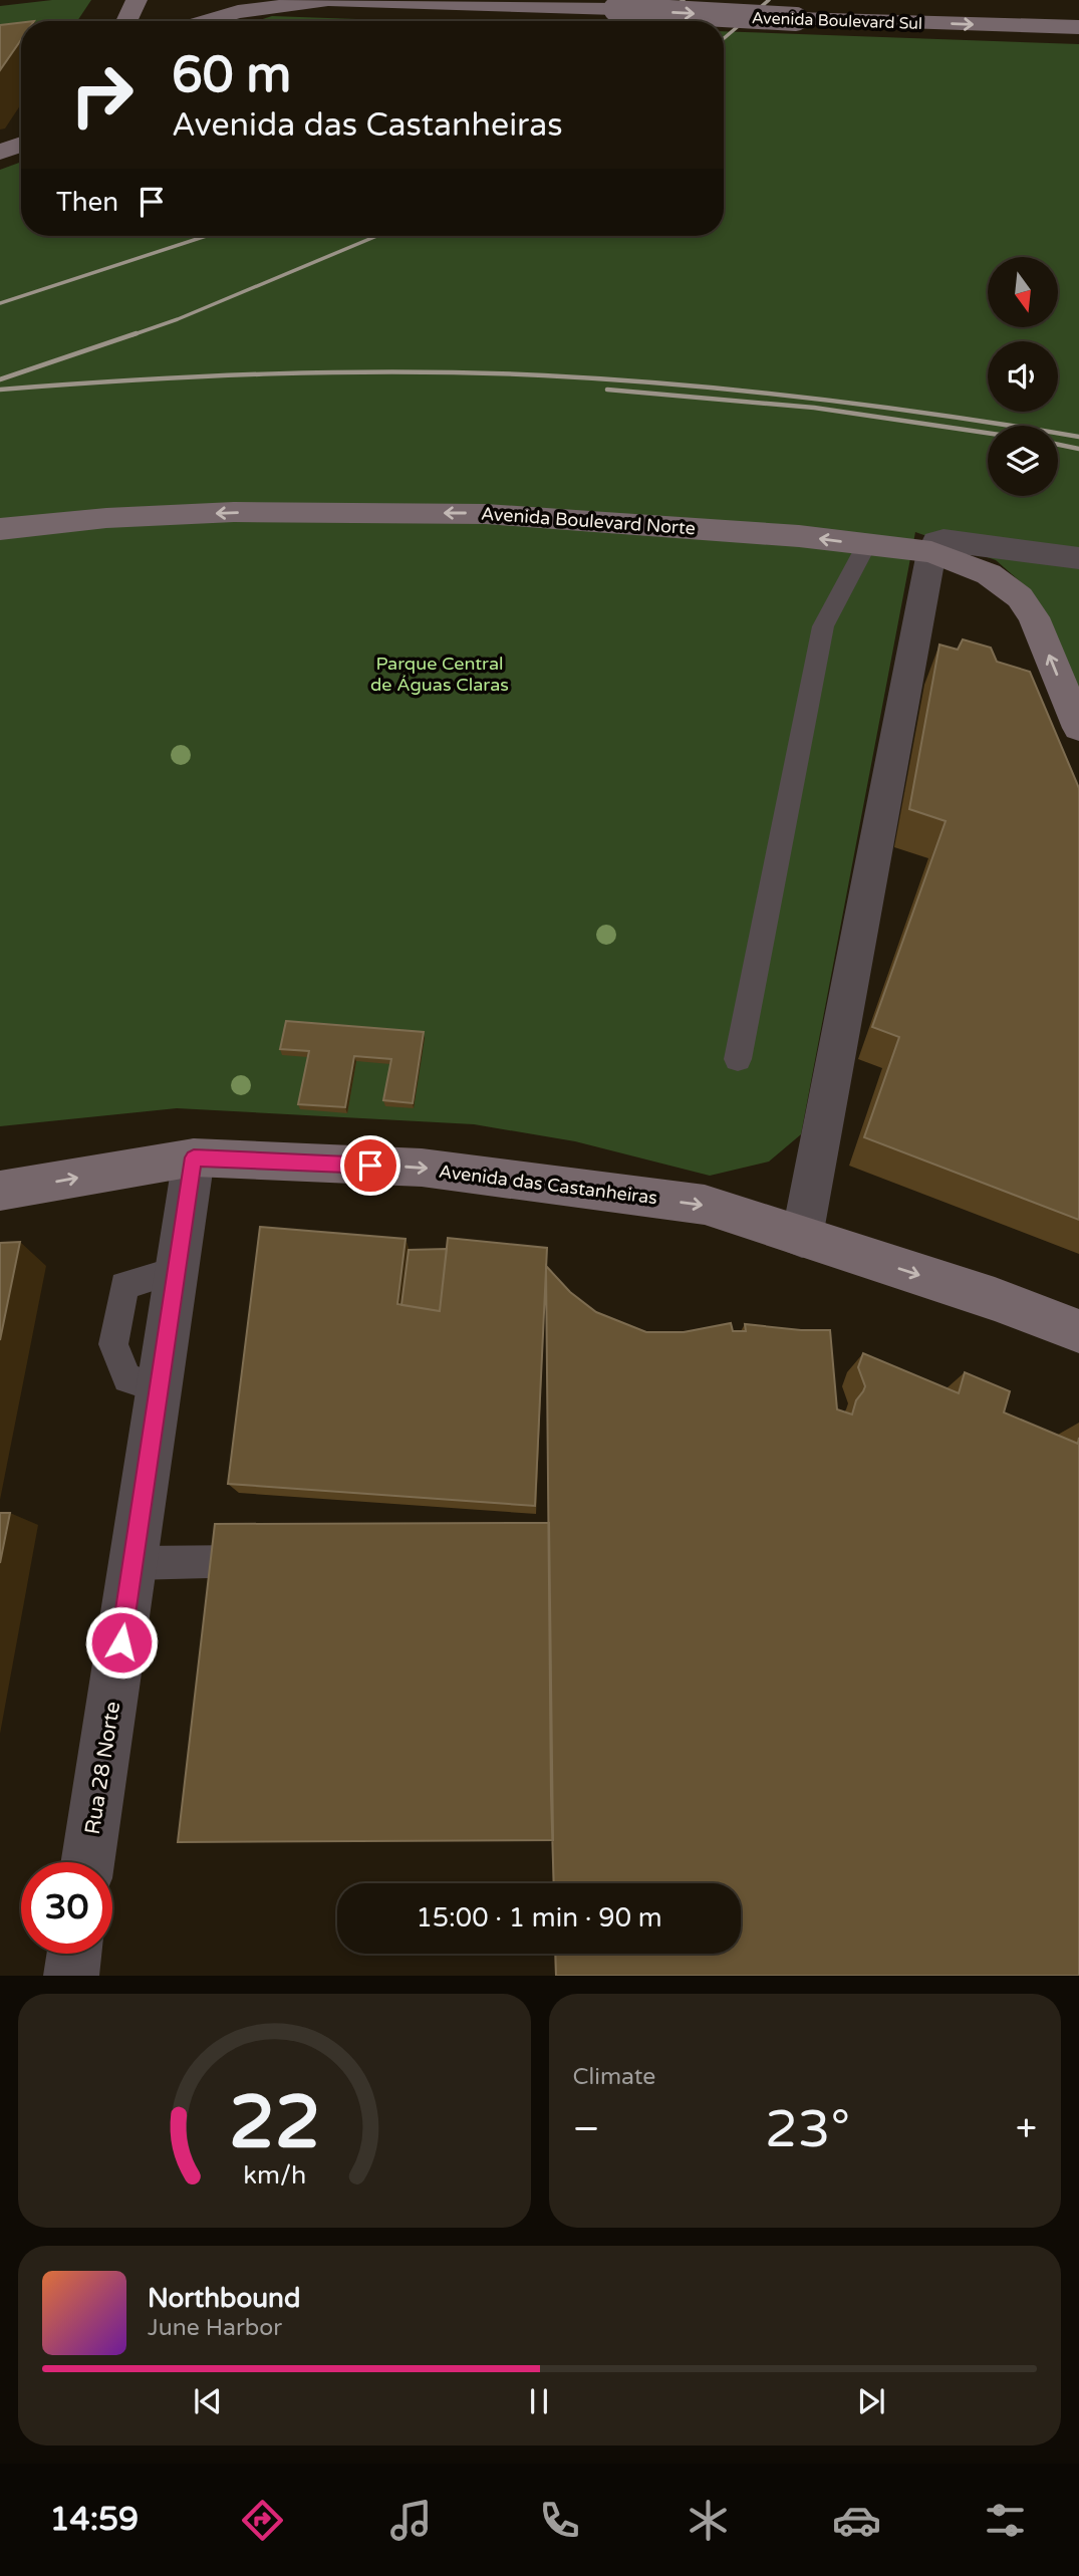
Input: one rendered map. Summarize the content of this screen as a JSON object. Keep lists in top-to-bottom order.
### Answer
{
  "streets": {
    "street": [
      "Avenida Boulevard Sul",
      "Avenida Boulevard Norte",
      "Avenida das Castanheiras",
      "Rua 28 Norte"
    ]
  },
  "crossings": [
    ["Avenida das Castanheiras", "Rua 28 Norte"]
  ],
  "one_way": ["Avenida Boulevard Sul", "Avenida Boulevard Norte", "Avenida das Castanheiras"],
  "parks": ["Parque Central de Águas Claras"],
  "north": "bottom",
  "page": {
    "turn": ["60 m", "Avenida das Castanheiras"],
    "then": "Then",
    "limit": "30",
    "trip": "15:00 · 1 min · 90 m",
    "tile": "Climate",
    "heat": ["−", "23°", "+"],
    "song": ["Northbound", "June Harbor"],
    "tabs": "14:59",
    "gauge": ["22", "km/h"]
  }
}
